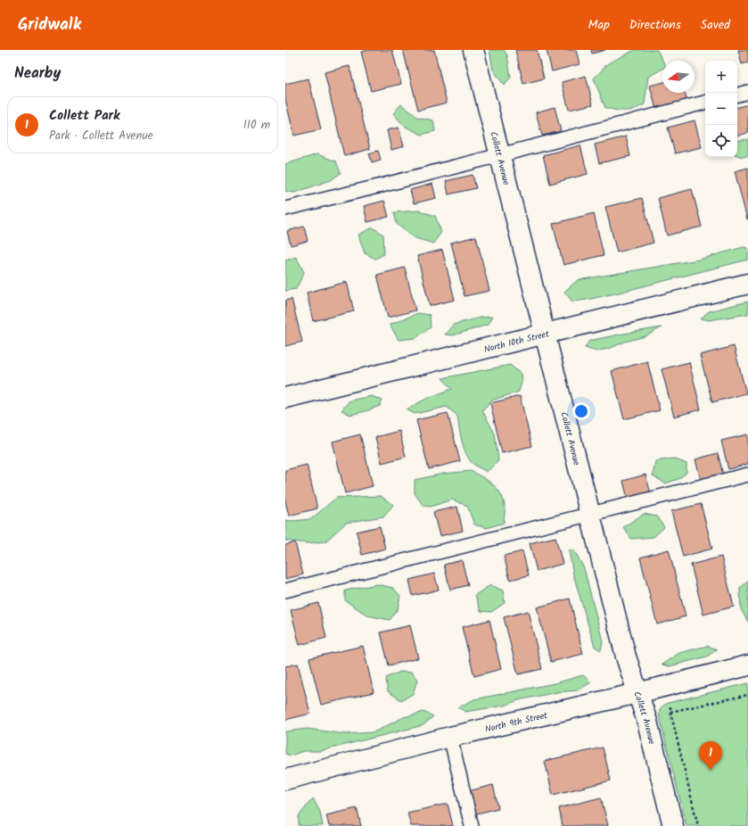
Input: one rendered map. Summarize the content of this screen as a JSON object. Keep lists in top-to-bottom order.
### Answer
{
  "streets": {
    "street": ["Collett Avenue", "North 10th Street", "North 9th Street"]
  },
  "crossings": [
    ["Collett Avenue", "North 10th Street"],
    ["Collett Avenue", "North 9th Street"]
  ],
  "north": "left",
  "page": {
    "header": "Gridwalk",
    "nav": ["Map", "Directions", "Saved"],
    "heading": "Nearby",
    "map_buttons": ["+", "−"],
    "list": [
      {
        "mark": "1",
        "name": "Collett Park",
        "note": "Park · Collett Avenue",
        "value": "110 m"
      }
    ],
    "pins": "1"
  }
}
